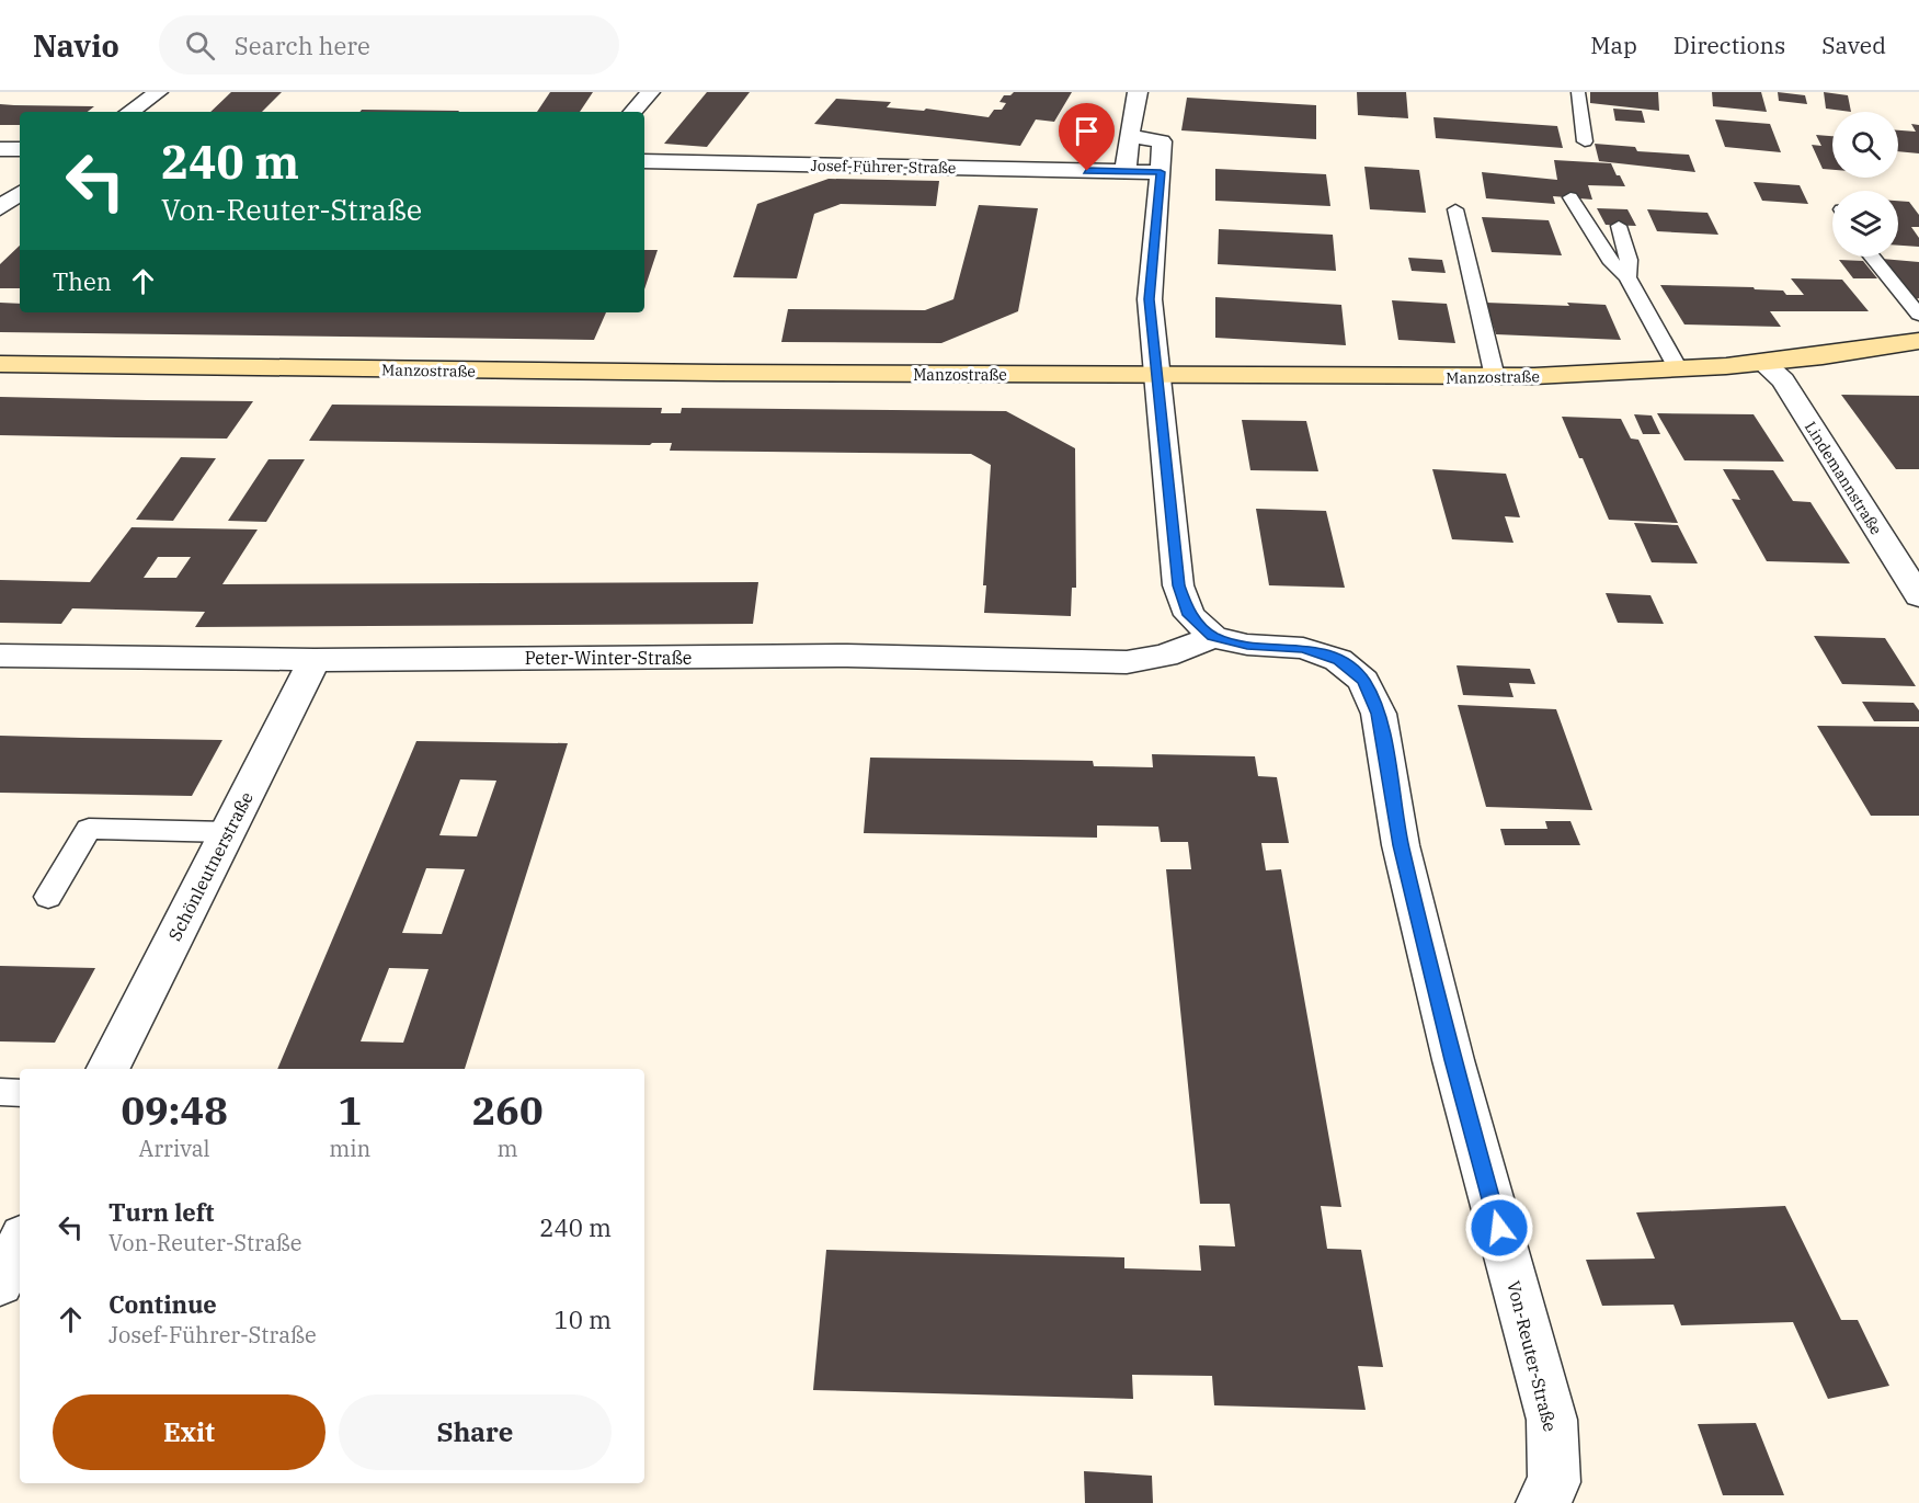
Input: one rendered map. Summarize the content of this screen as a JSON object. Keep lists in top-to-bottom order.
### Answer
{
  "streets": {
    "street": [
      "Josef-Führer-Straße",
      "Manzostraße",
      "Lindemannstraße",
      "Peter-Winter-Straße",
      "Schönleutnerstraße",
      "Von-Reuter-Straße"
    ]
  },
  "crossings": [
    ["Manzostraße", "Lindemannstraße"],
    ["Manzostraße", "Von-Reuter-Straße"],
    ["Peter-Winter-Straße", "Schönleutnerstraße"],
    ["Peter-Winter-Straße", "Von-Reuter-Straße"]
  ],
  "page": {
    "header": "Navio",
    "search": "Search here",
    "nav": ["Map", "Directions", "Saved"],
    "turn": ["240 m", "Von-Reuter-Straße"],
    "then": "Then",
    "eta": [
      "09:48",
      "Arrival",
      "1",
      "min",
      "260",
      "m"
    ],
    "list": [
      {
        "name": "Turn left",
        "note": "Von-Reuter-Straße",
        "value": "240 m"
      },
      {
        "name": "Continue",
        "note": "Josef-Führer-Straße",
        "value": "10 m"
      }
    ],
    "buttons": ["Exit", "Share"]
  }
}
